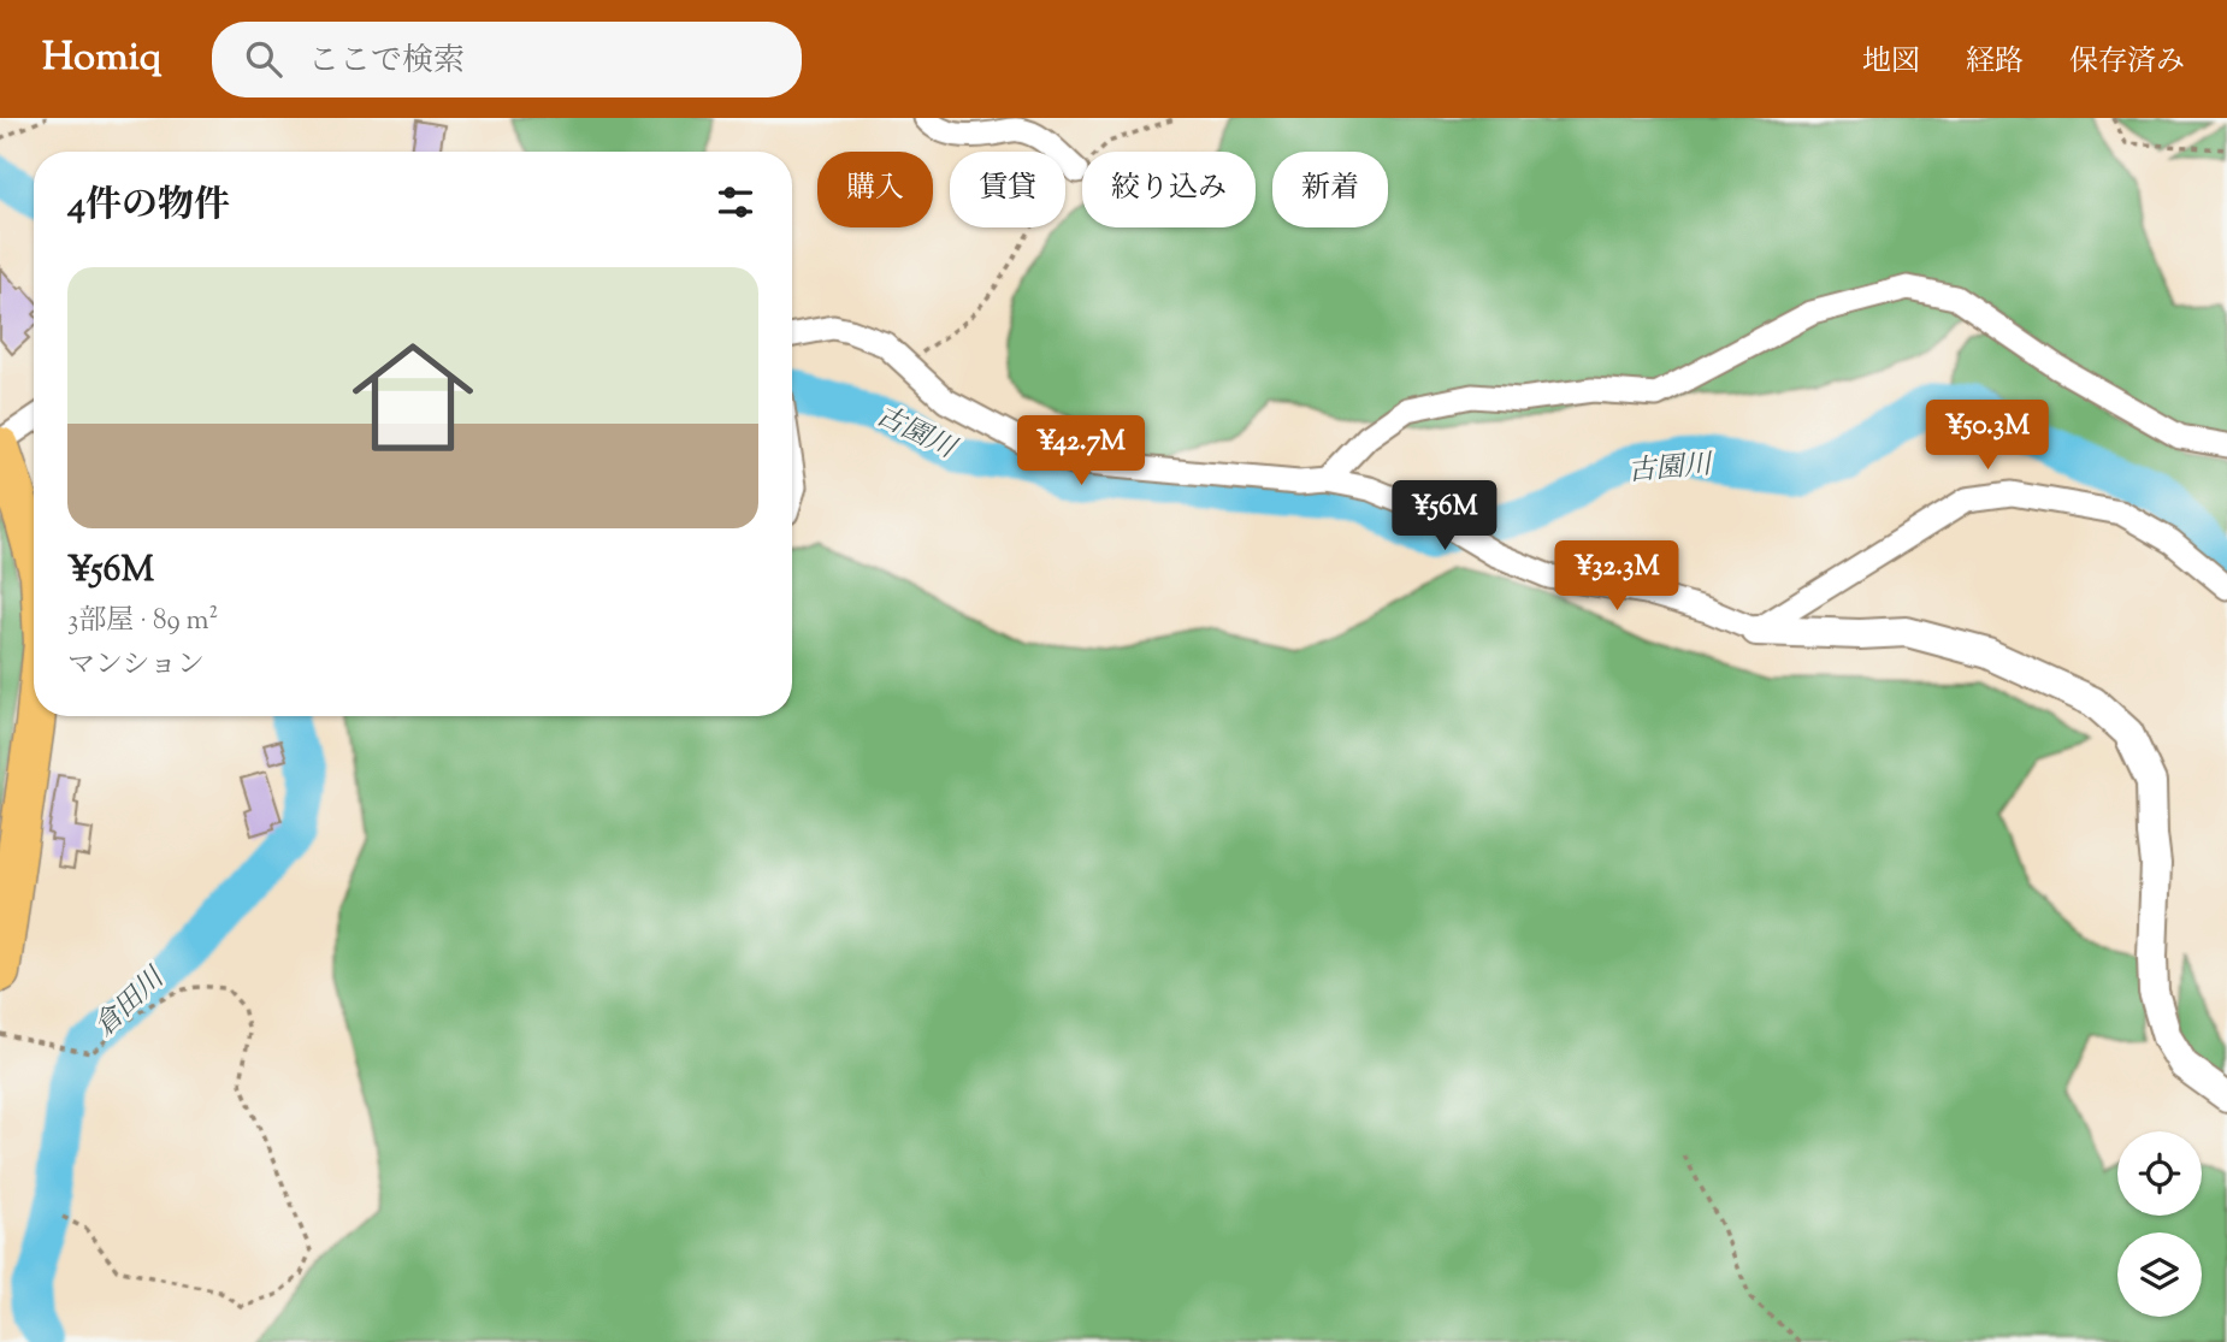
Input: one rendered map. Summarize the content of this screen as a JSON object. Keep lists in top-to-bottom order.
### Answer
{
  "water": ["古園川", "倉田川"],
  "page": {
    "header": "Homiq",
    "search": "ここで検索",
    "nav": ["地図", "経路", "保存済み"],
    "chip": [
      "購入",
      "賃貸",
      "絞り込み",
      "新着"
    ],
    "heading": "4件の物件",
    "list": [
      {
        "name": "¥56M",
        "note": "3部屋 · 89 m² · マンション"
      }
    ],
    "price": [
      "¥50.3M",
      "¥42.7M",
      "¥56M",
      "¥32.3M"
    ]
  }
}
